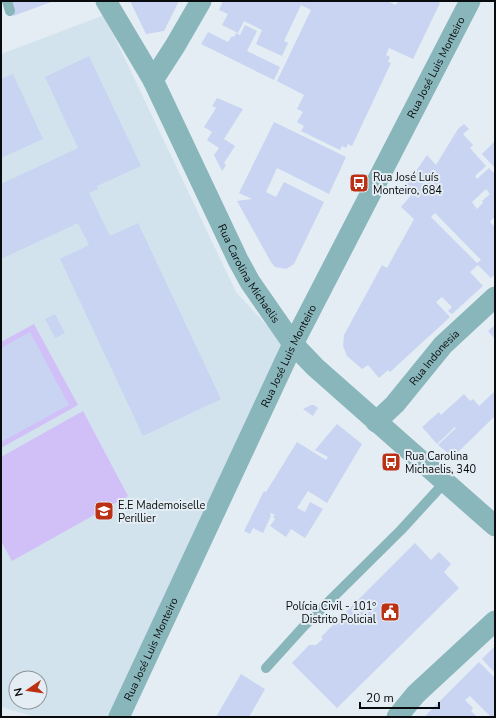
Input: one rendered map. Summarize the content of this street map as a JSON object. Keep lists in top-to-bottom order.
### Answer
{
  "streets": {
    "street": ["Rua José Luis Monteiro", "Rua Carolina Michaelis", "Rua Indonesia"]
  },
  "crossings": [
    ["Rua José Luis Monteiro", "Rua Carolina Michaelis"],
    ["Rua Carolina Michaelis", "Rua Indonesia"]
  ],
  "places": {
    "bus stop": ["Rua José Luís Monteiro, 684", "Rua Carolina Michaelis, 340"],
    "school or university": ["E.E Mademoiselle Perillier"],
    "public building": ["Polícia Civil - 101º Distrito Policial"]
  },
  "scale_bar": "20 m",
  "north": "left"
}
